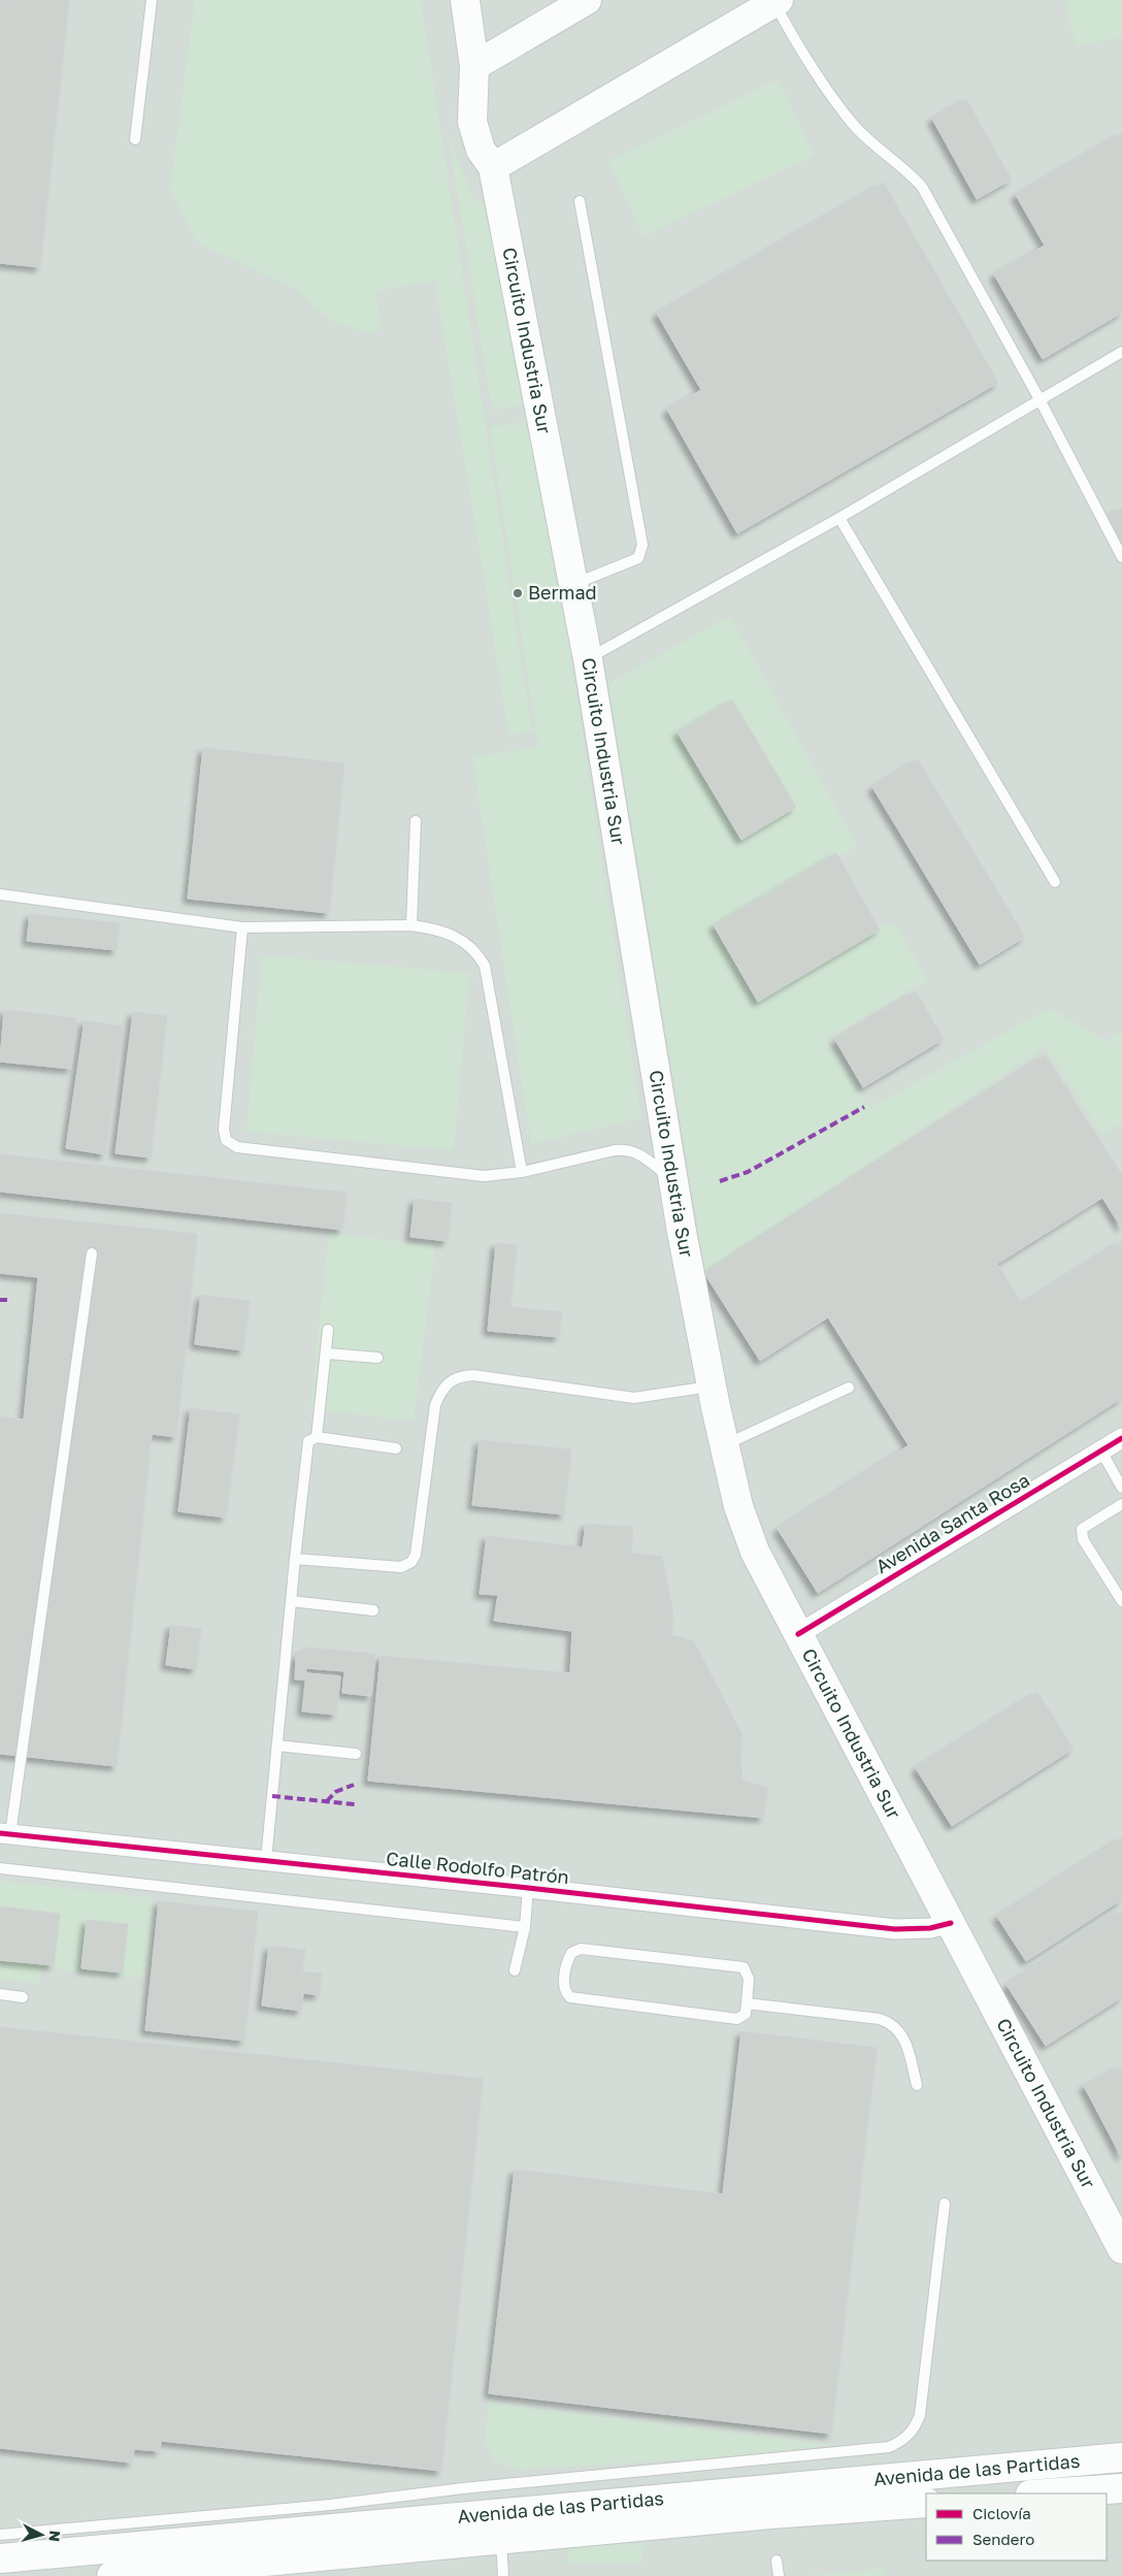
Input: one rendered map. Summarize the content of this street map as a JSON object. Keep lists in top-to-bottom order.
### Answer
{
  "streets": {
    "main road": ["Circuito Industria Sur", "Avenida de las Partidas"],
    "street": ["Avenida Santa Rosa", "Calle Rodolfo Patrón"]
  },
  "crossings": [
    ["Circuito Industria Sur", "Avenida Santa Rosa"],
    ["Circuito Industria Sur", "Calle Rodolfo Patrón"]
  ],
  "places": ["Bermad"],
  "legend": ["Ciclovía", "Sendero"],
  "north": "right"
}
